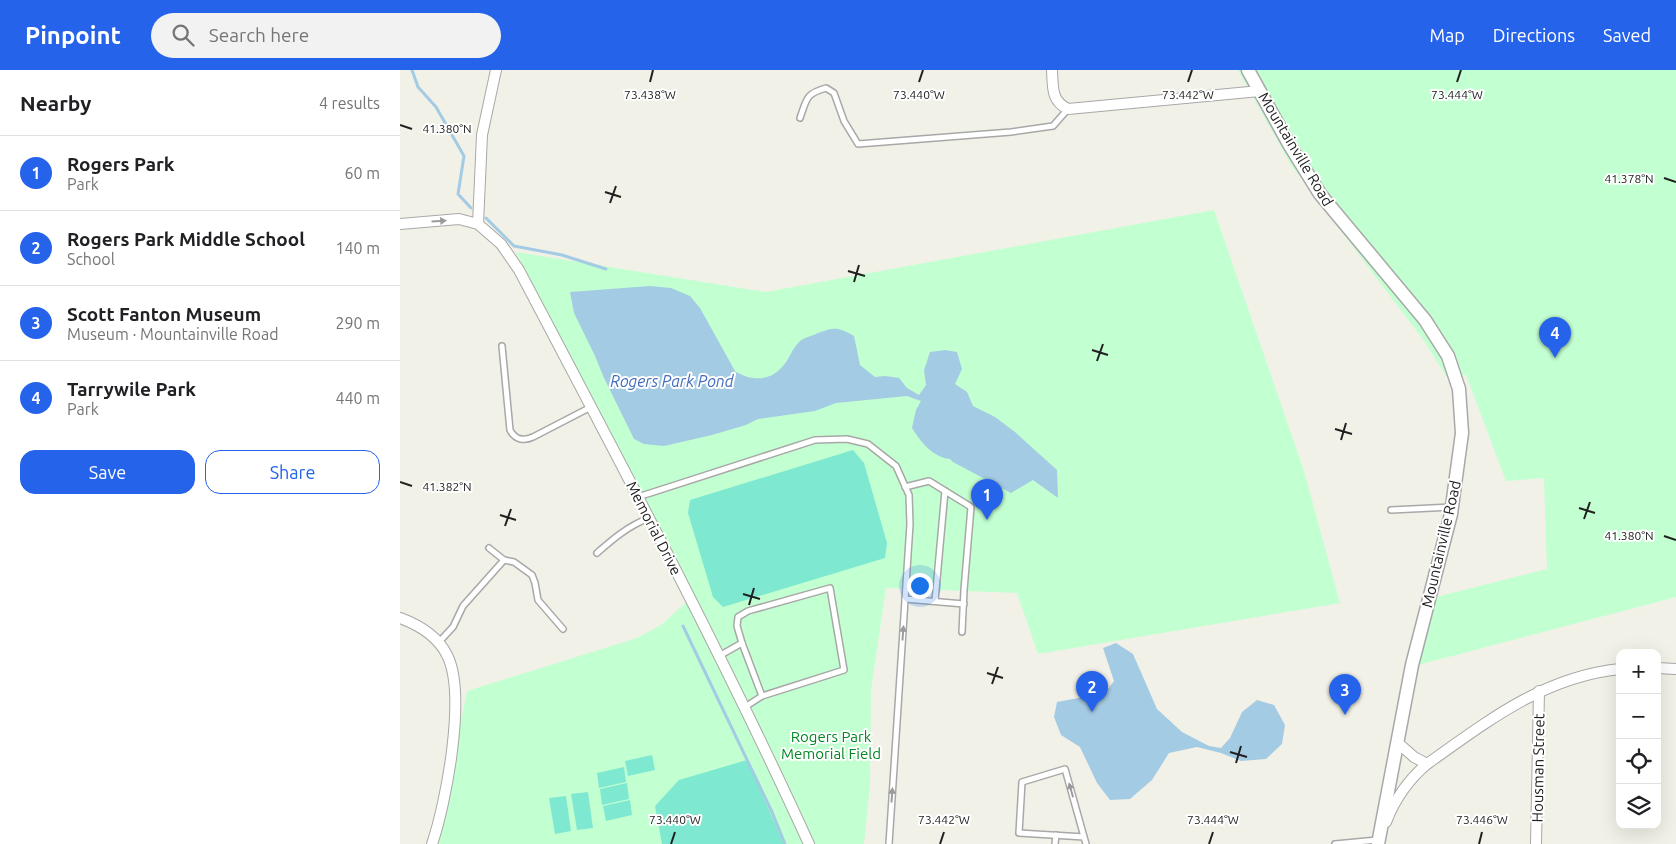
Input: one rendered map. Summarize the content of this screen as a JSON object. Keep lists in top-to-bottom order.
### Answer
{
  "streets": {
    "street": ["Mountainville Road", "Memorial Drive", "Housman Street"]
  },
  "water": ["Rogers Park Pond"],
  "parks": ["Rogers Park Memorial Field"],
  "page": {
    "header": "Pinpoint",
    "search": "Search here",
    "nav": ["Map", "Directions", "Saved"],
    "heading": ["Nearby", "4 results"],
    "list": [
      {
        "mark": "1",
        "name": "Rogers Park",
        "note": "Park",
        "value": "60 m"
      },
      {
        "mark": "2",
        "name": "Rogers Park Middle School",
        "note": "School",
        "value": "140 m"
      },
      {
        "mark": "3",
        "name": "Scott Fanton Museum",
        "note": "Museum · Mountainville Road",
        "value": "290 m"
      },
      {
        "mark": "4",
        "name": "Tarrywile Park",
        "note": "Park",
        "value": "440 m"
      }
    ],
    "pins": [
      "4",
      "1",
      "2",
      "3"
    ],
    "buttons": ["Save", "Share"],
    "map_buttons": ["+", "−"]
  },
  "coordinates": [
    "73.438°W",
    "73.440°W",
    "73.442°W",
    "73.444°W",
    "41.380°N",
    "41.378°N",
    "41.382°N",
    "73.446°W"
  ]
}
